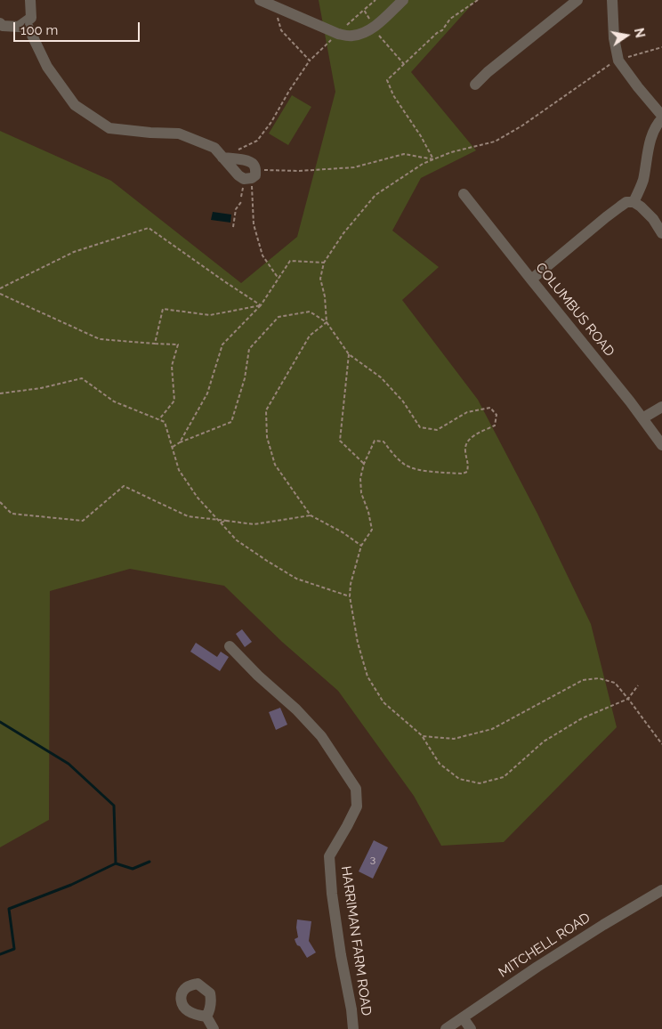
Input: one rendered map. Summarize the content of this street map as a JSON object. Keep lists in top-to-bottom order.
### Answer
{
  "streets": {
    "street": ["COLUMBUS ROAD", "HARRIMAN FARM ROAD", "MITCHELL ROAD"]
  },
  "house_numbers": ["3"],
  "scale_bar": "100 m",
  "north": "right"
}
